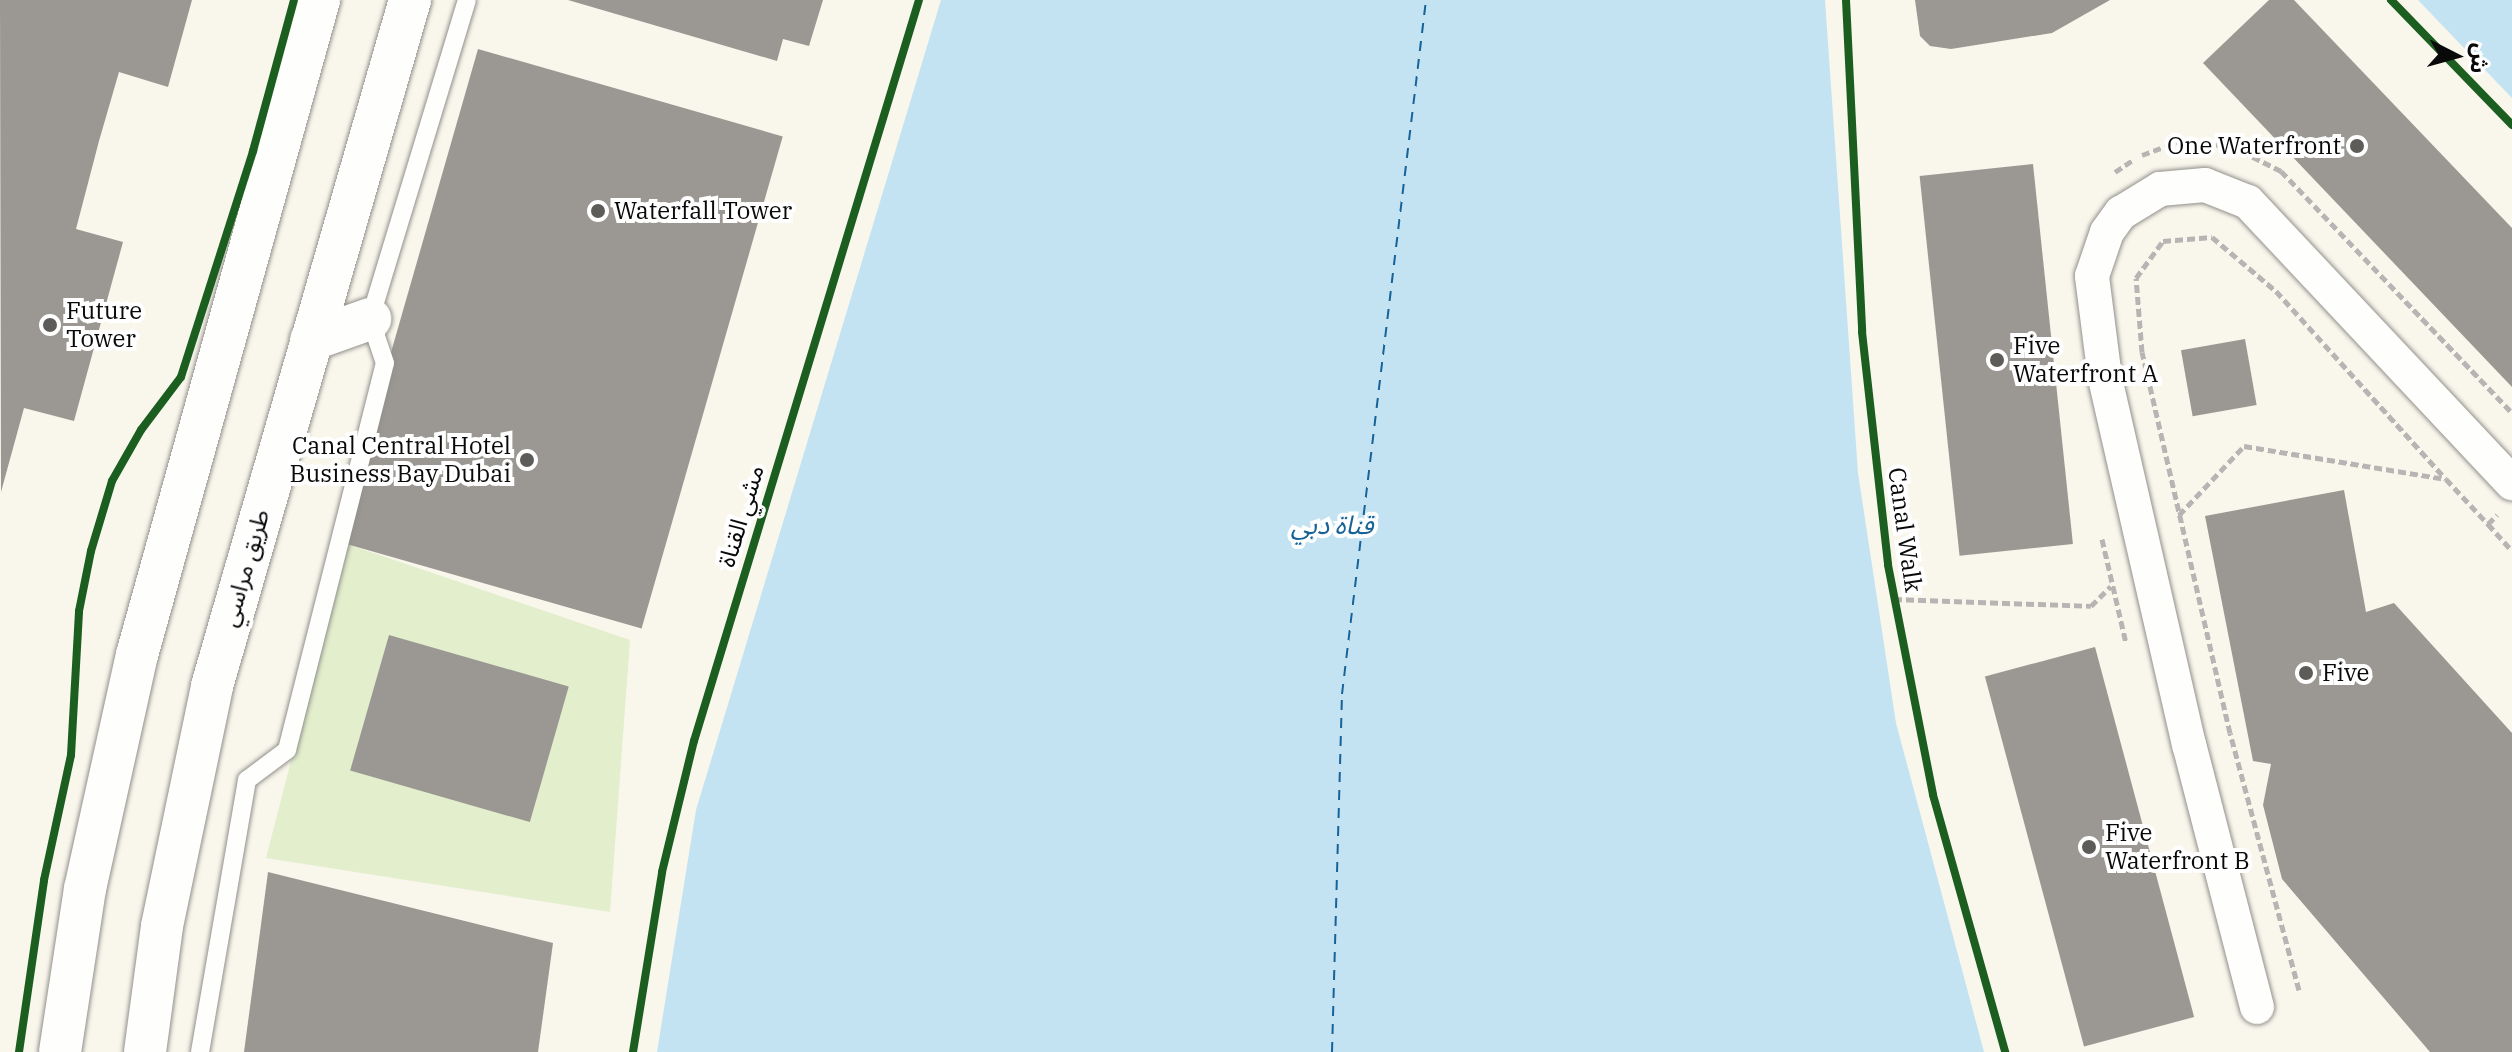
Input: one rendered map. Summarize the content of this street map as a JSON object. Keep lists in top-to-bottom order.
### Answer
{
  "streets": {
    "street": ["طريق مراسي"],
    "cycle path": ["مشي القناة", "Canal Walk"]
  },
  "water": ["قناة دبي"],
  "places": [
    "One Waterfront",
    "Waterfall Tower",
    "Future Tower",
    "Five Waterfront A",
    "Canal Central Hotel Business Bay Dubai",
    "Five",
    "Five Waterfront B"
  ],
  "north": "right"
}
